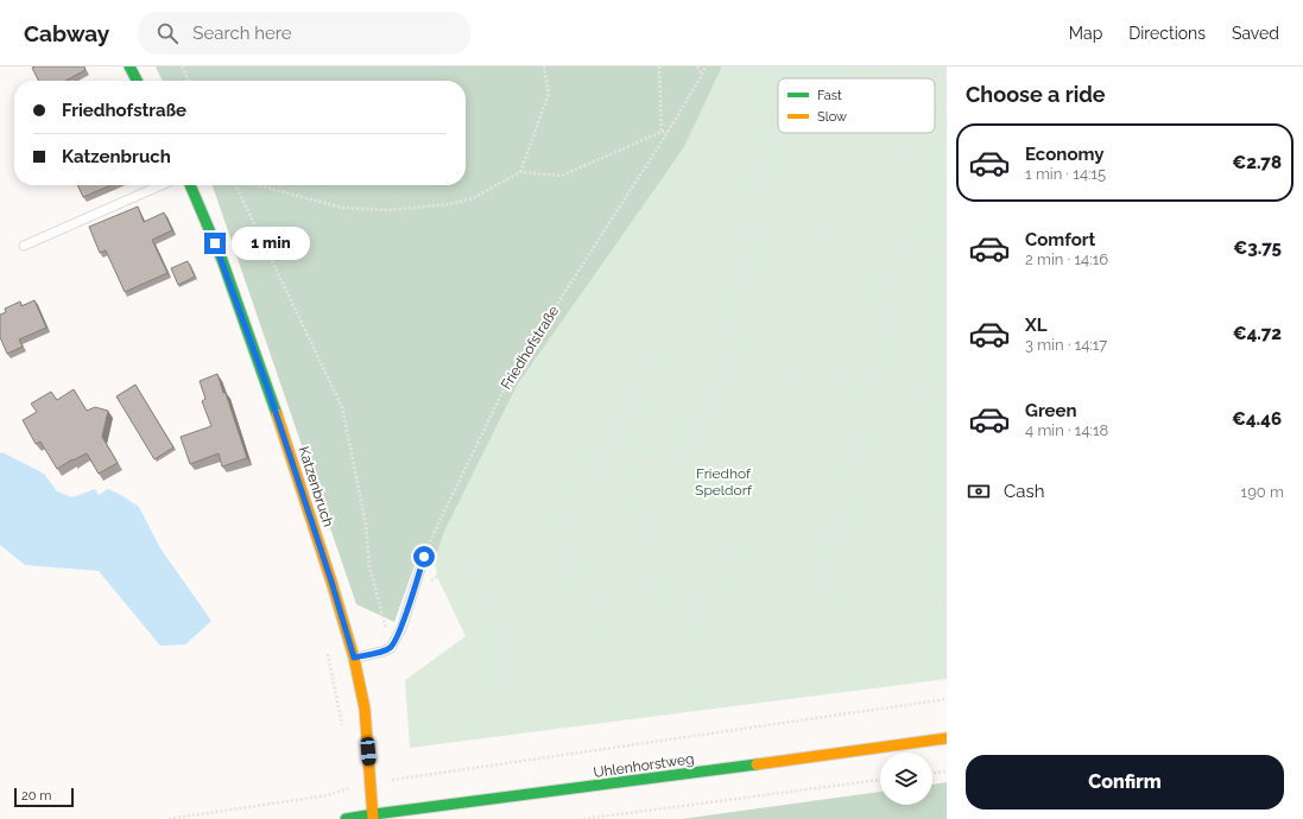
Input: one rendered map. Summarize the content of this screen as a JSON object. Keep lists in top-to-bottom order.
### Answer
{
  "streets": {
    "street": ["Katzenbruch", "Uhlenhorstweg"],
    "path": ["Friedhofstraße"]
  },
  "crossings": [
    ["Katzenbruch", "Uhlenhorstweg"]
  ],
  "parks": ["Friedhof Speldorf"],
  "legend": ["Fast", "Slow"],
  "scale_bar": "20 m",
  "page": {
    "header": "Cabway",
    "search": "Search here",
    "nav": ["Map", "Directions", "Saved"],
    "heading": "Choose a ride",
    "banner": ["Friedhofstraße", "Katzenbruch"],
    "list": [
      {
        "name": "Economy",
        "note": "1 min · 14:15",
        "value": "€2.78"
      },
      {
        "name": "Comfort",
        "note": "2 min · 14:16",
        "value": "€3.75"
      },
      {
        "name": "XL",
        "note": "3 min · 14:17",
        "value": "€4.72"
      },
      {
        "name": "Green",
        "note": "4 min · 14:18",
        "value": "€4.46"
      }
    ],
    "bubble": "1 min",
    "pay": ["Cash", "190 m"],
    "buttons": "Confirm",
    "scale": "20 m"
  }
}
